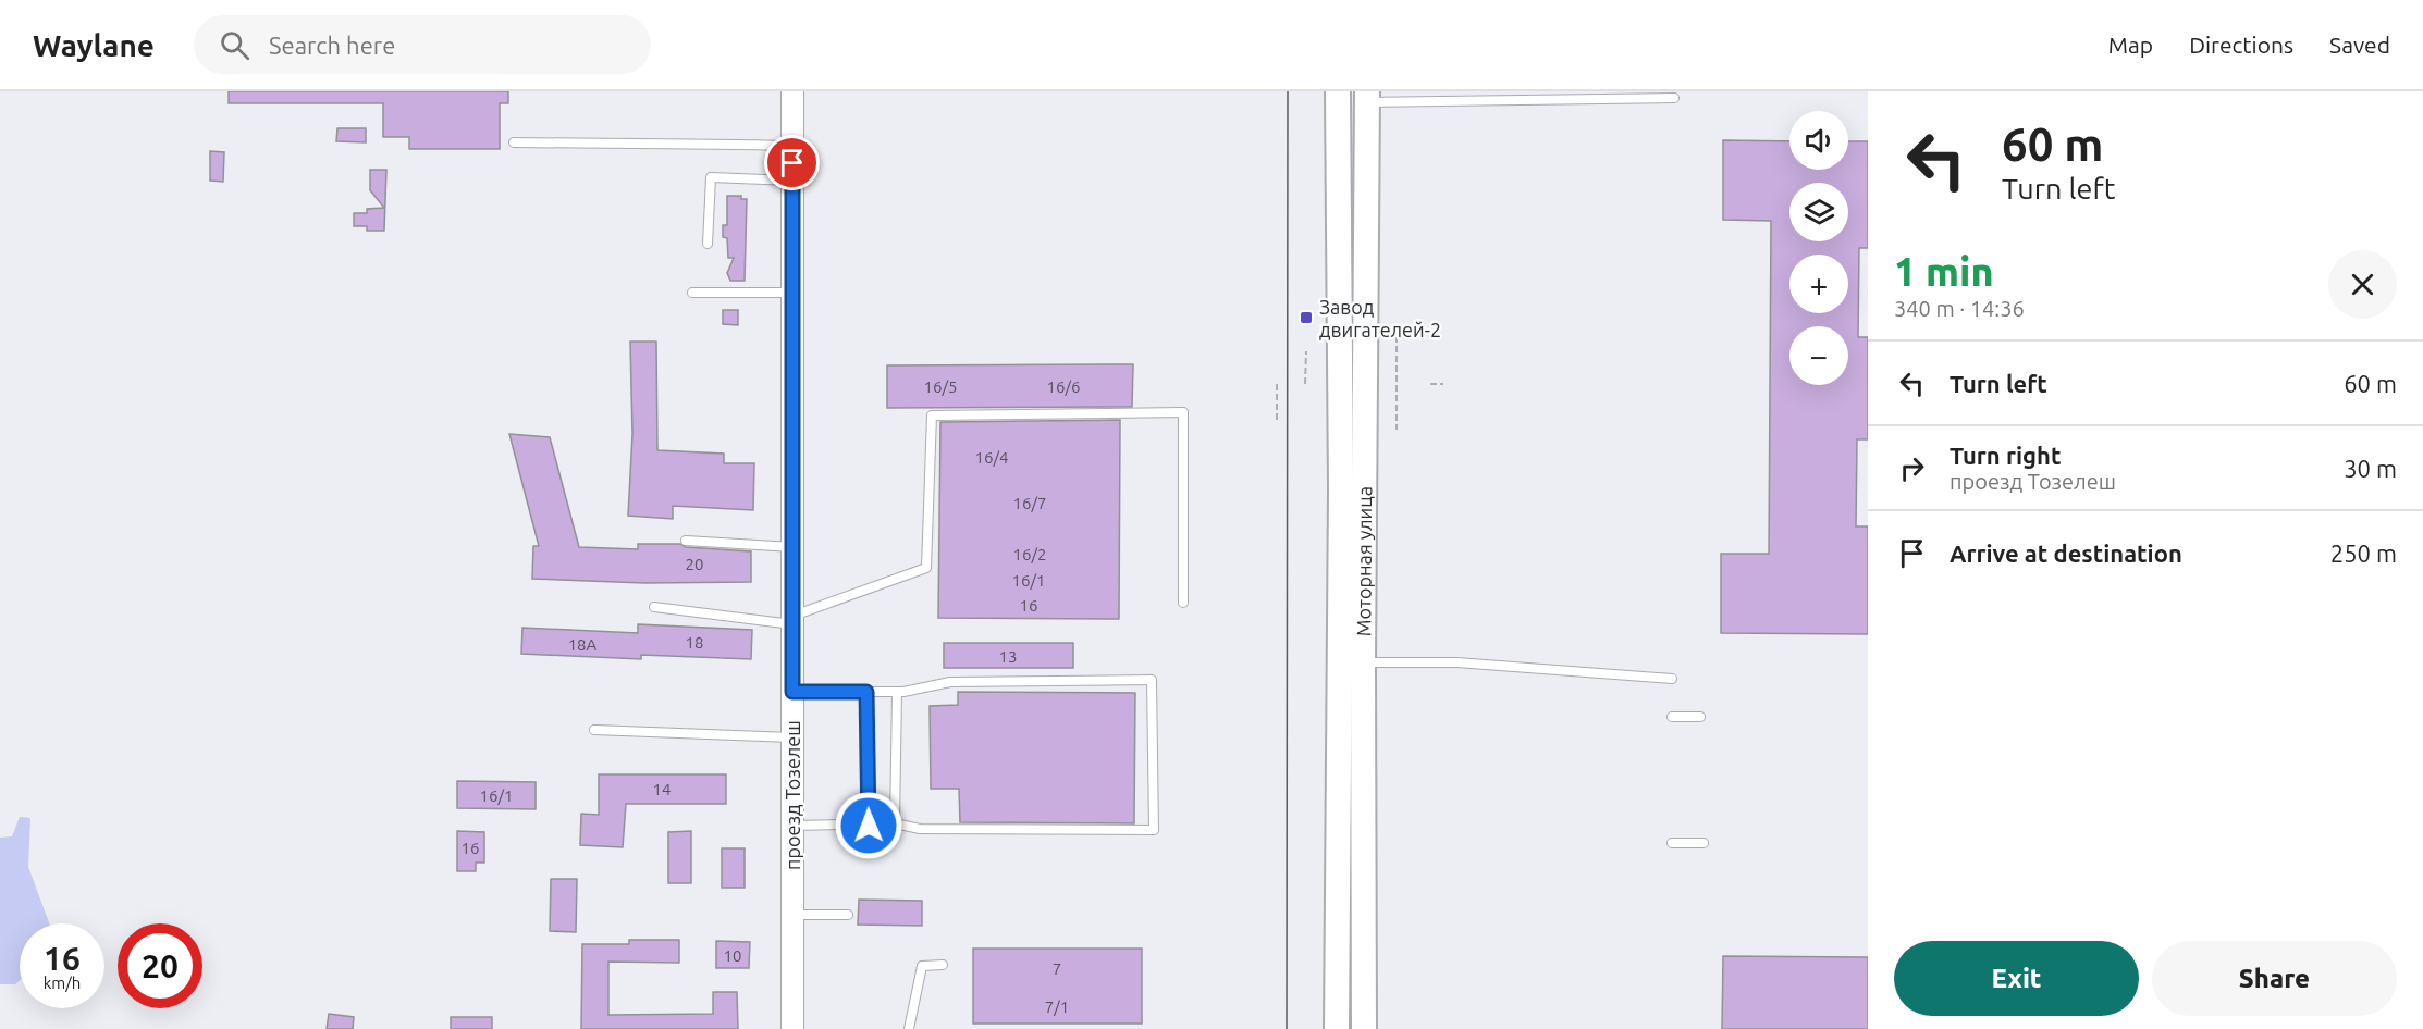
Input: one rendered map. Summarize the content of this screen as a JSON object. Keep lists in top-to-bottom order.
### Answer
{
  "streets": {
    "main road": ["Моторная улица"],
    "street": ["проезд Тозелеш"]
  },
  "places": {
    "transit": ["Завод двигателей-2"]
  },
  "house_numbers": [
    "16/5",
    "16/6",
    "16/4",
    "16/7",
    "16/2",
    "20",
    "16/1",
    "16",
    "18",
    "18А",
    "13",
    "14",
    "16/1",
    "16",
    "10",
    "7",
    "7/1"
  ],
  "page": {
    "header": "Waylane",
    "search": "Search here",
    "nav": ["Map", "Directions", "Saved"],
    "turn": ["60 m", "Turn left"],
    "map_buttons": ["+", "−"],
    "heading": ["1 min", "340 m · 14:36"],
    "list": [
      {
        "name": "Turn left",
        "value": "60 m"
      },
      {
        "name": "Turn right",
        "note": "проезд Тозелеш",
        "value": "30 m"
      },
      {
        "name": "Arrive at destination",
        "value": "250 m"
      }
    ],
    "speed": "16 km/h",
    "limit": "20",
    "buttons": ["Exit", "Share"]
  }
}
